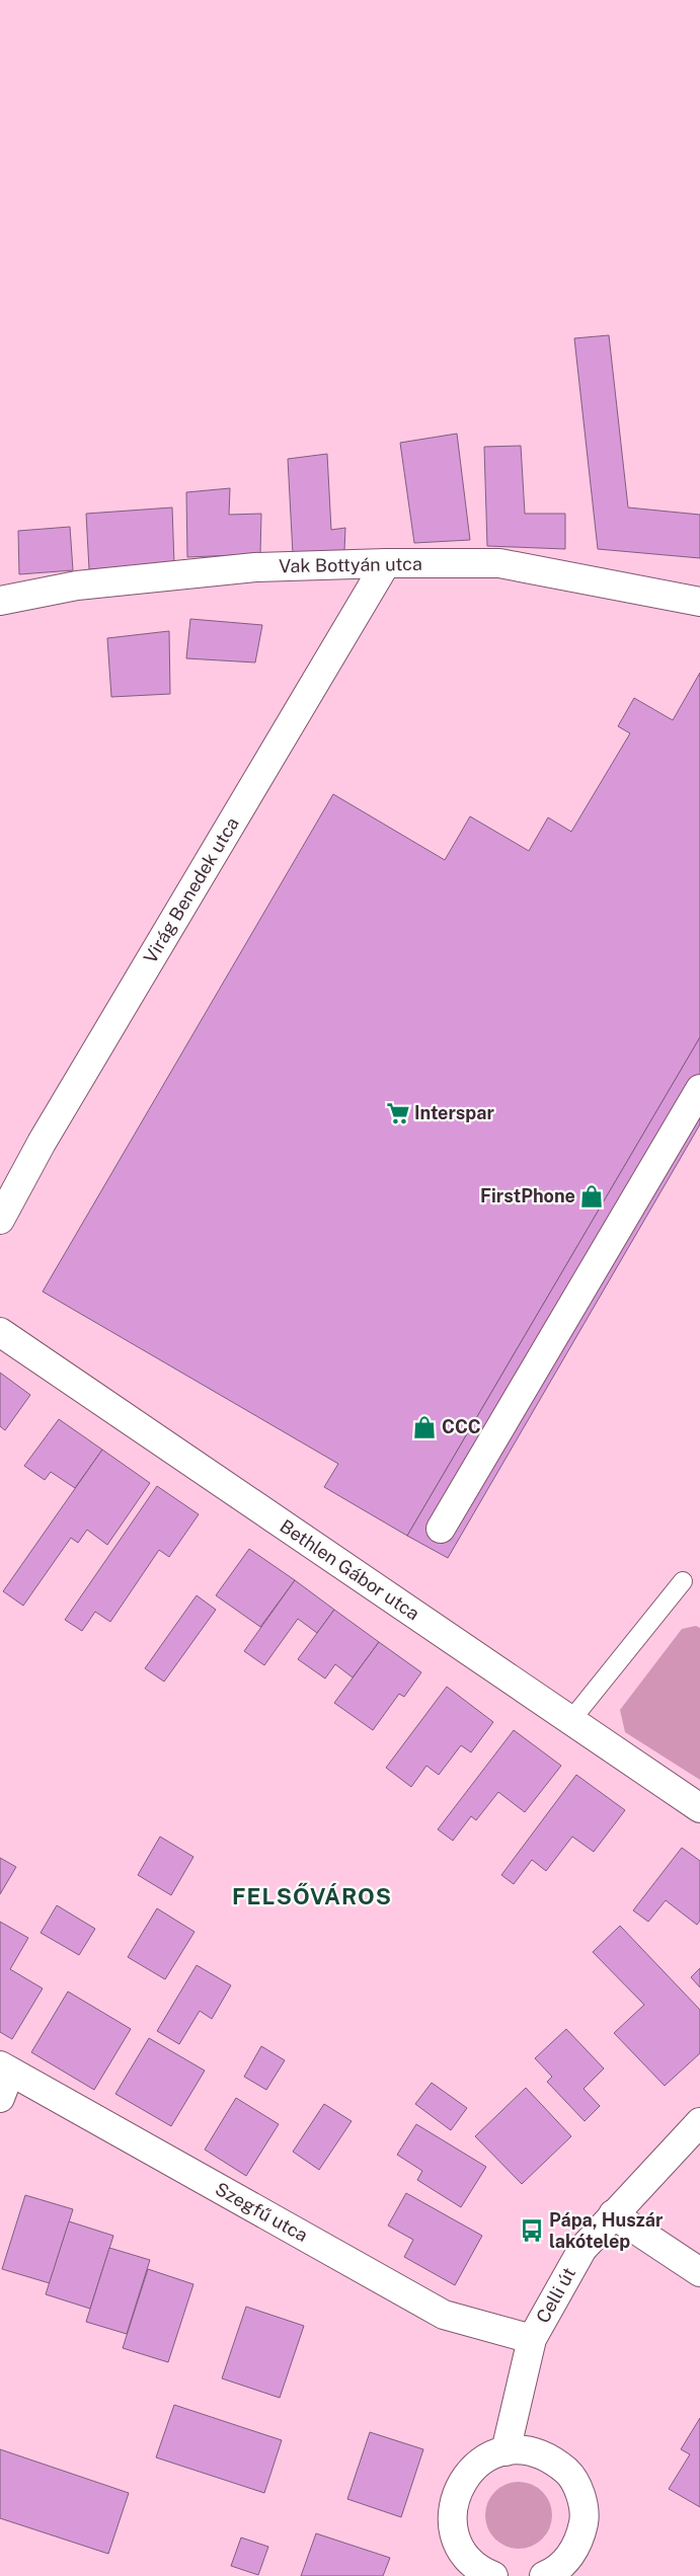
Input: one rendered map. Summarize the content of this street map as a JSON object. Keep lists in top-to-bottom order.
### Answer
{
  "streets": {
    "street": [
      "Vak Bottyán utca",
      "Virág Benedek utca",
      "Bethlen Gábor utca",
      "Szegfű utca",
      "Celli út"
    ]
  },
  "crossings": [
    ["Vak Bottyán utca", "Virág Benedek utca"],
    ["Szegfű utca", "Celli út"]
  ],
  "districts": ["FELSŐVÁROS"],
  "places": {
    "supermarket": ["Interspar"],
    "shop": ["FirstPhone", "CCC"],
    "bus stop": ["Pápa, Huszár lakótelep"]
  }
}
